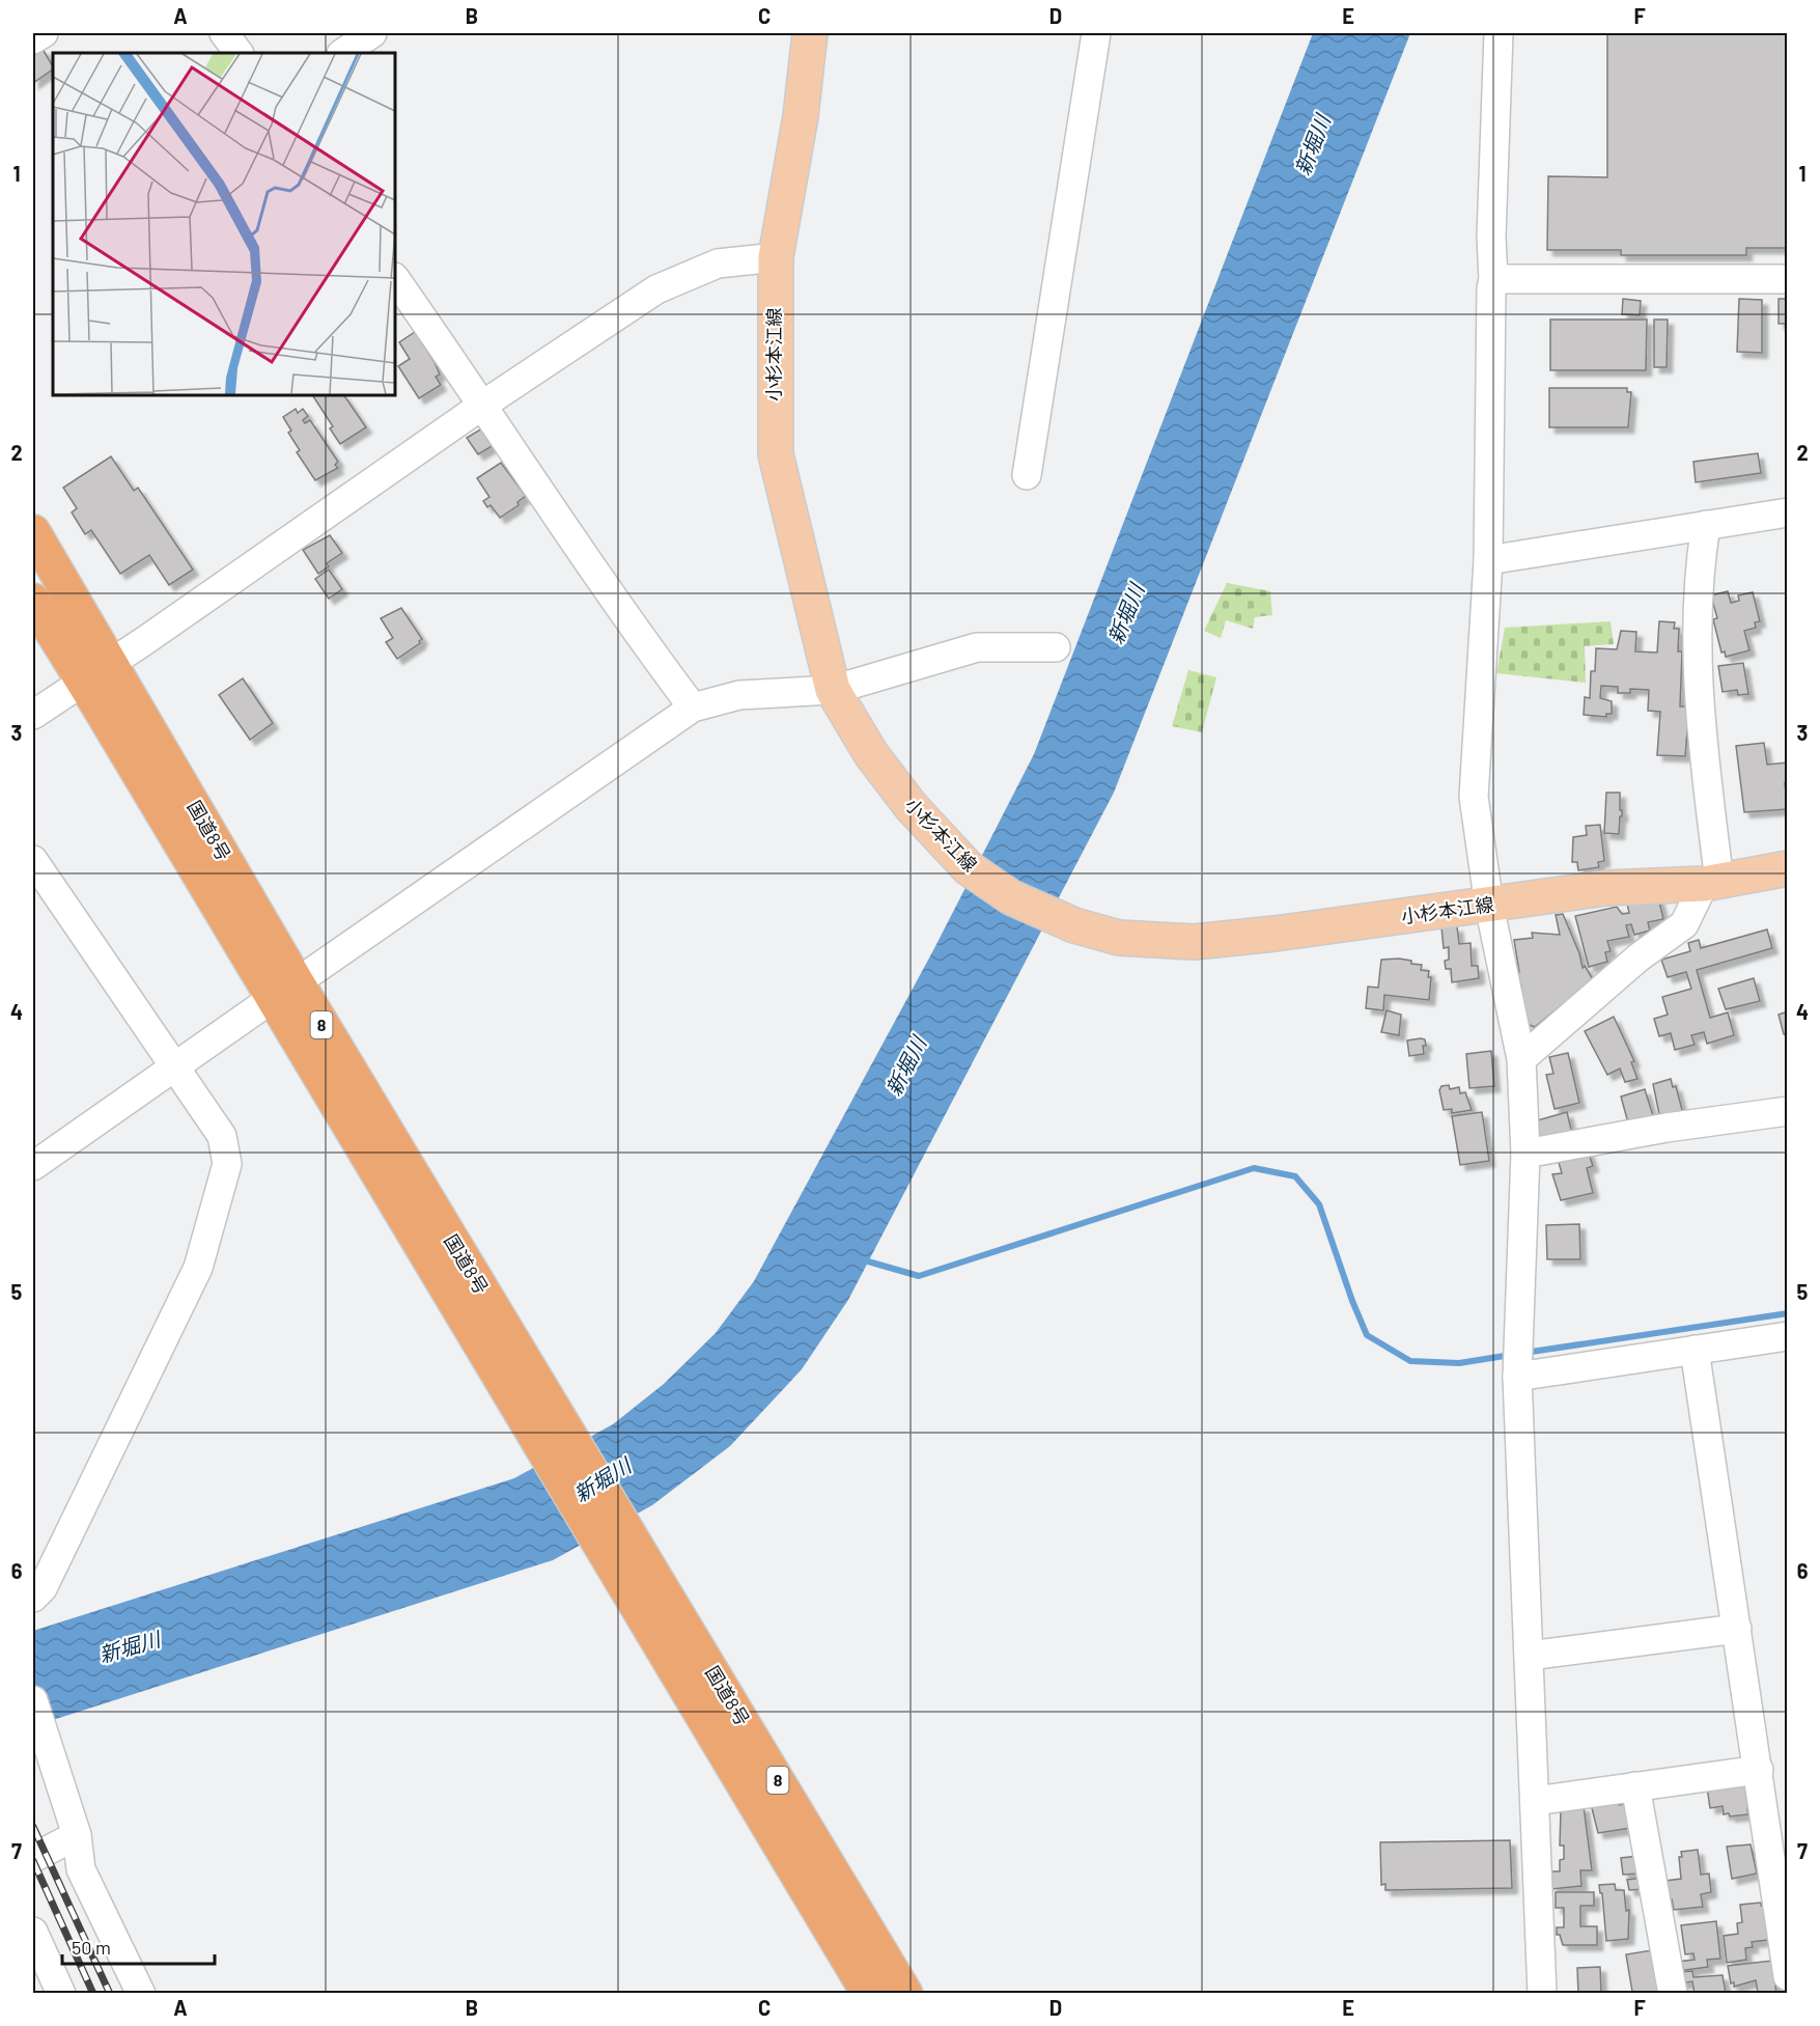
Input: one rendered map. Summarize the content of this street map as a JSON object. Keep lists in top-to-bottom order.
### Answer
{
  "streets": {
    "highway": ["国道8号", "8"],
    "main road": ["小杉本江線"]
  },
  "water": ["新堀川"],
  "scale_bar": "50 m",
  "grid": {
    "columns": [
      "A",
      "B",
      "C",
      "D",
      "E",
      "F"
    ],
    "rows": [
      "1",
      "2",
      "3",
      "4",
      "5",
      "6",
      "7"
    ]
  }
}
